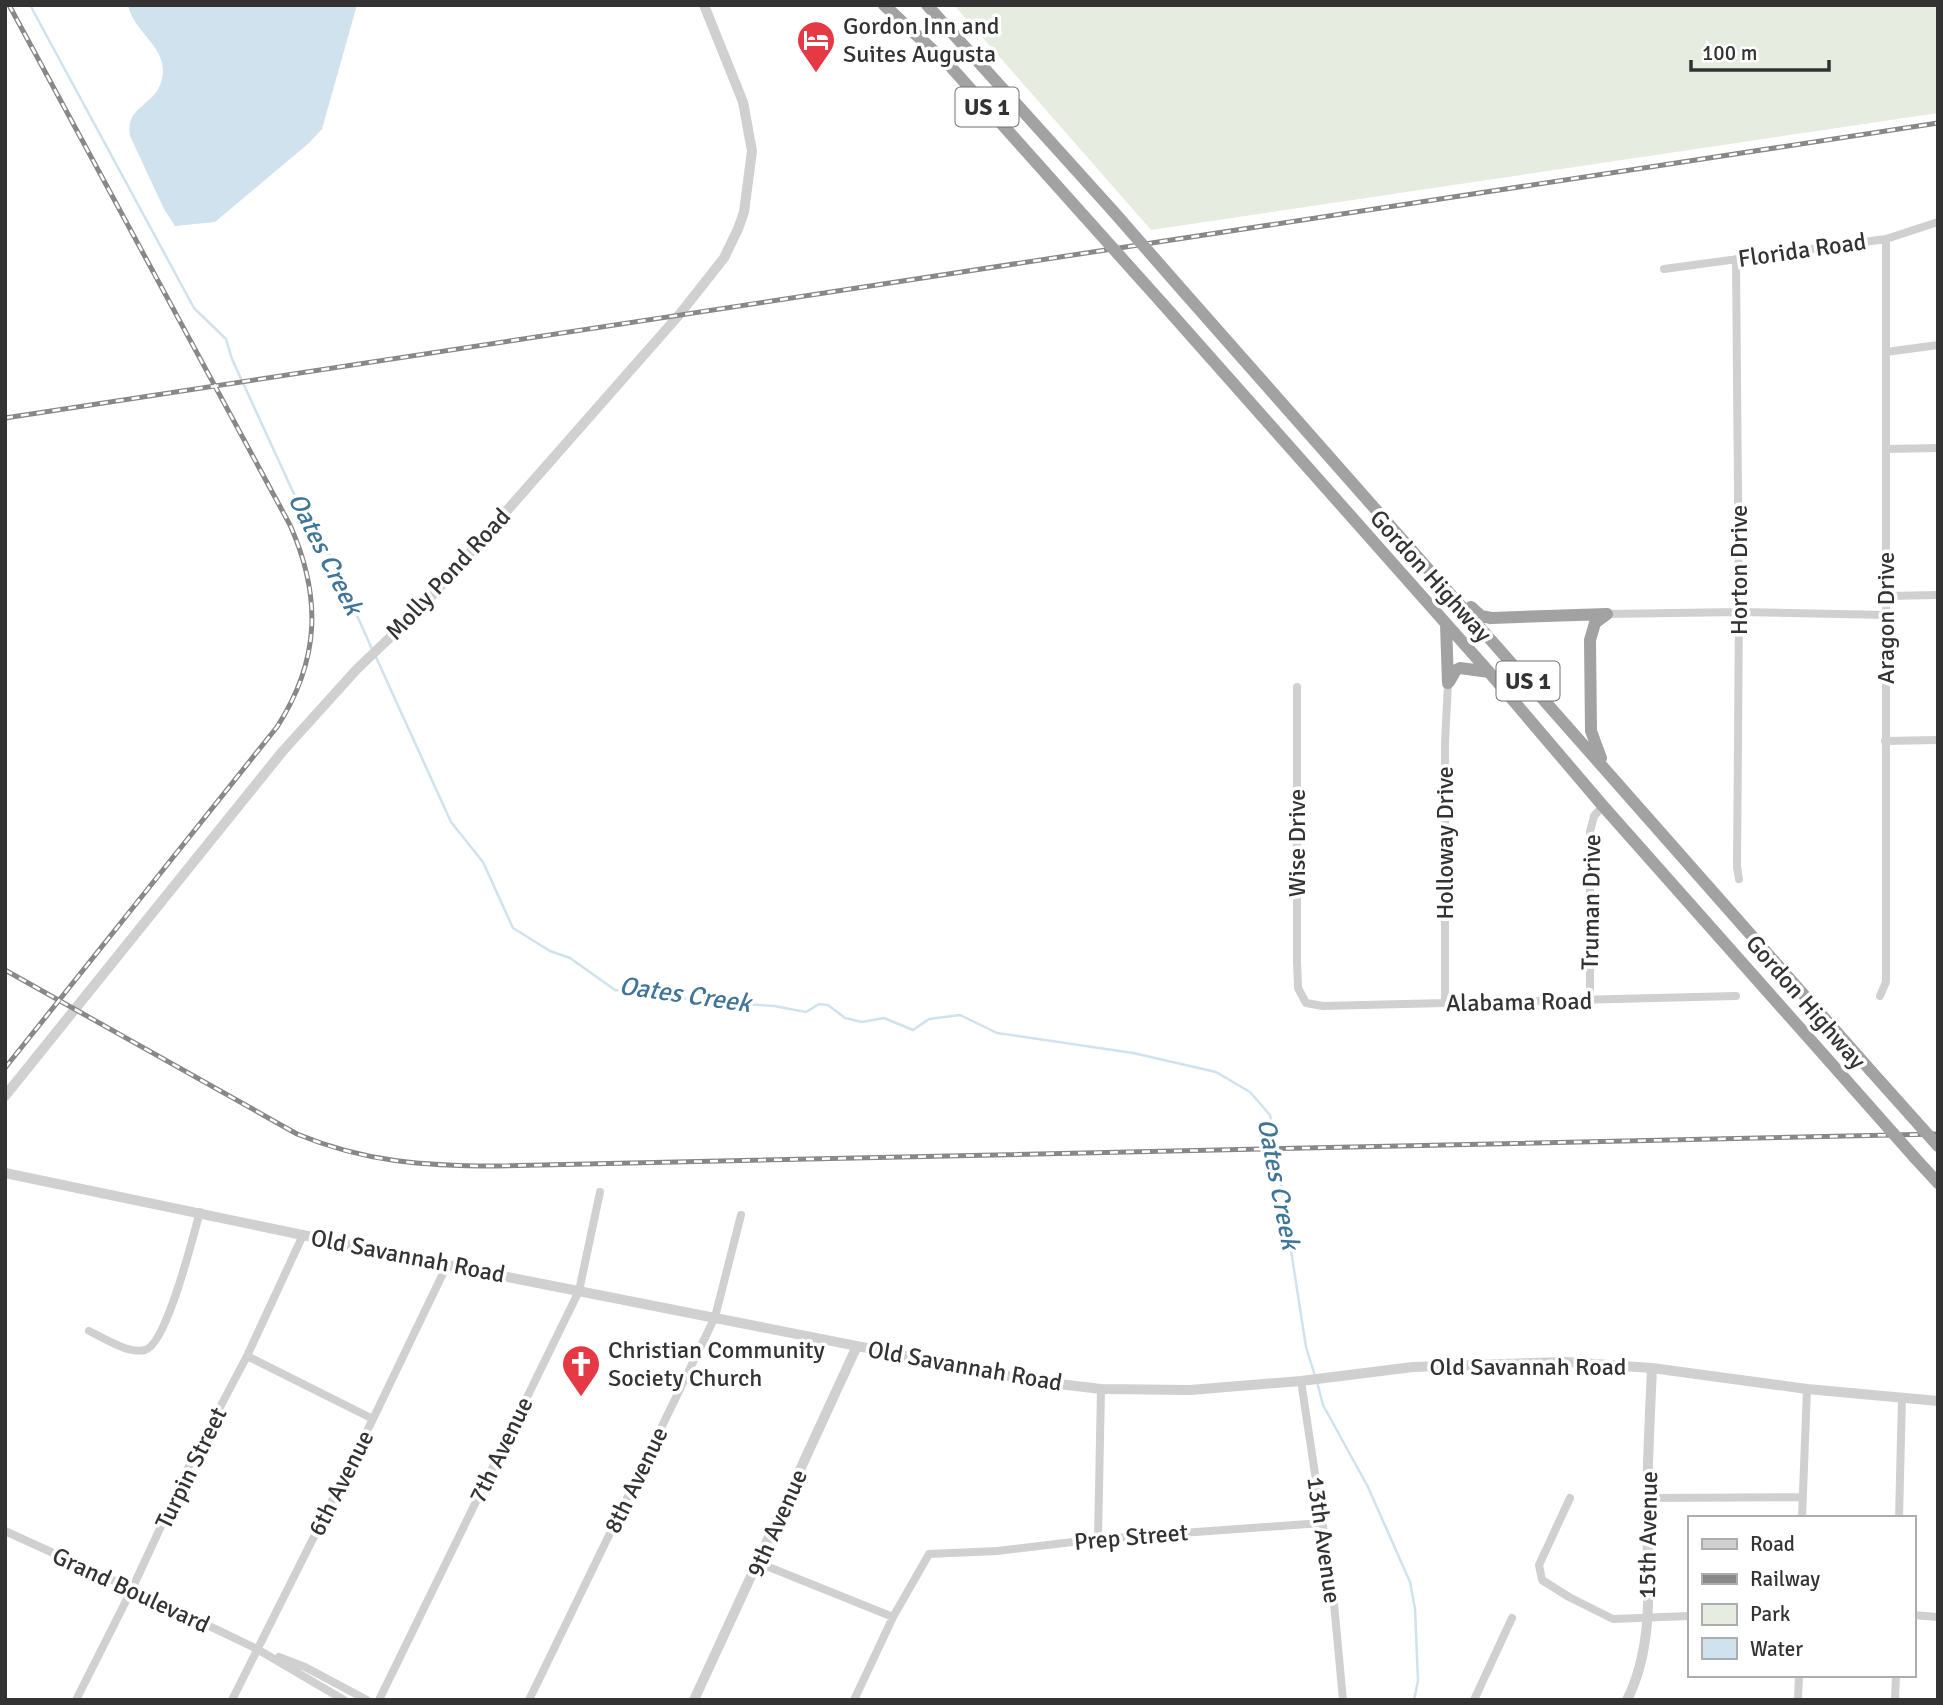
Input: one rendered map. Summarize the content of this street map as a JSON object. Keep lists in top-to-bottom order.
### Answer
{
  "streets": {
    "highway": ["US 1", "Gordon Highway"],
    "street": [
      "Florida Road",
      "Horton Drive",
      "Molly Pond Road",
      "Aragon Drive",
      "Wise Drive",
      "Holloway Drive",
      "Truman Drive",
      "Alabama Road",
      "Old Savannah Road",
      "7th Avenue",
      "Turpin Street",
      "8th Avenue",
      "6th Avenue",
      "9th Avenue",
      "15th Avenue",
      "Prep Street",
      "13th Avenue",
      "Grand Boulevard"
    ]
  },
  "crossings": [
    ["Florida Road", "Horton Drive"],
    ["Florida Road", "Aragon Drive"],
    ["Gordon Highway", "Truman Drive"],
    ["Wise Drive", "Alabama Road"],
    ["Holloway Drive", "Alabama Road"],
    ["Truman Drive", "Alabama Road"],
    ["Old Savannah Road", "7th Avenue"],
    ["Old Savannah Road", "Turpin Street"],
    ["Old Savannah Road", "8th Avenue"],
    ["Old Savannah Road", "6th Avenue"],
    ["Old Savannah Road", "9th Avenue"],
    ["Old Savannah Road", "15th Avenue"],
    ["Old Savannah Road", "13th Avenue"],
    ["Turpin Street", "Grand Boulevard"],
    ["6th Avenue", "Grand Boulevard"],
    ["Prep Street", "13th Avenue"]
  ],
  "water": ["Oates Creek"],
  "places": {
    "hotel": ["Gordon Inn and Suites Augusta"],
    "church": ["Christian Community Society Church"]
  },
  "legend": [
    "Road",
    "Railway",
    "Park",
    "Water"
  ],
  "scale_bar": "100 m"
}
